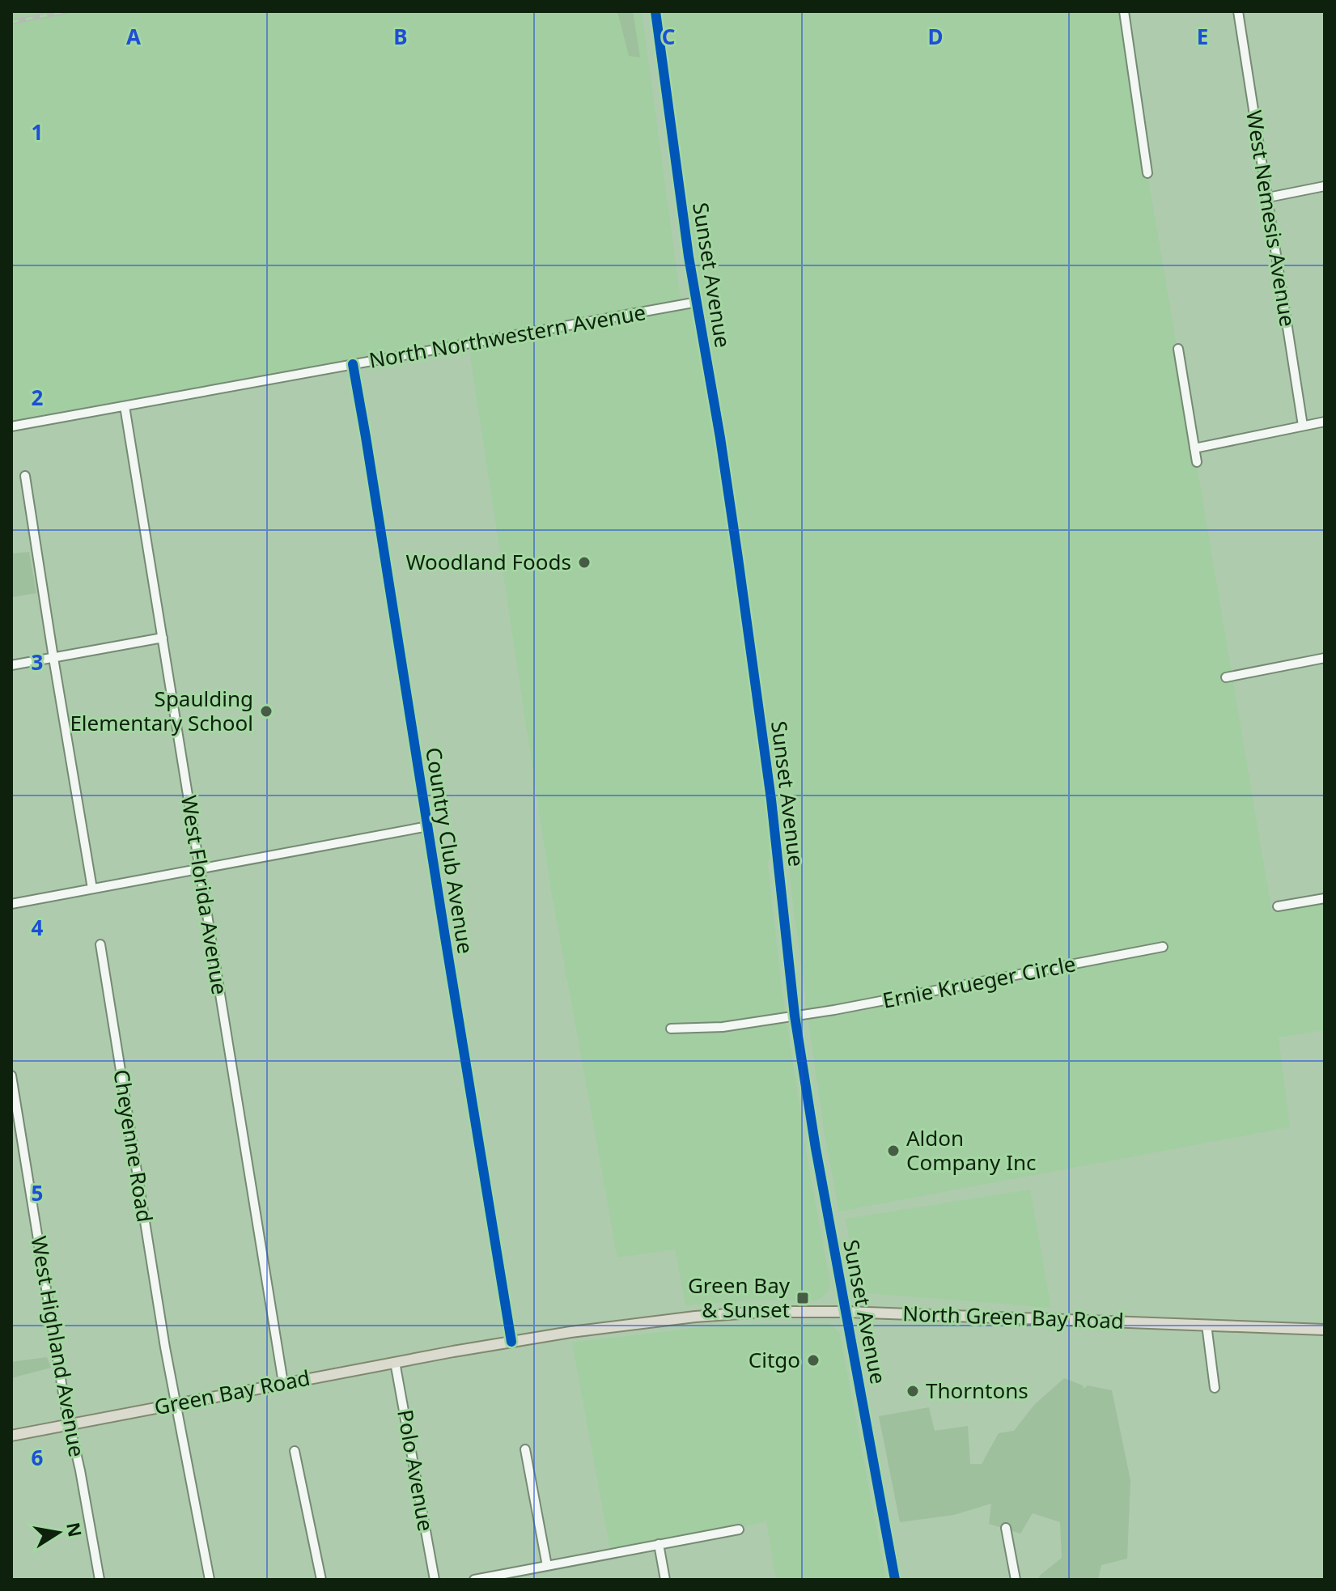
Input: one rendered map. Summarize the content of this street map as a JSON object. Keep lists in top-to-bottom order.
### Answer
{
  "streets": {
    "main road": ["North Green Bay Road", "Green Bay Road"],
    "street": [
      "West Nemesis Avenue",
      "Sunset Avenue",
      "North Northwestern Avenue",
      "Country Club Avenue",
      "West Florida Avenue",
      "Ernie Krueger Circle",
      "Cheyenne Road",
      "West Highland Avenue",
      "Polo Avenue"
    ]
  },
  "crossings": [
    ["Sunset Avenue", "North Northwestern Avenue"],
    ["Sunset Avenue", "Ernie Krueger Circle"],
    ["Sunset Avenue", "North Green Bay Road"],
    ["North Northwestern Avenue", "Country Club Avenue"],
    ["North Northwestern Avenue", "West Florida Avenue"],
    ["Country Club Avenue", "North Green Bay Road"],
    ["West Florida Avenue", "Green Bay Road"],
    ["Cheyenne Road", "Green Bay Road"],
    ["North Green Bay Road", "Green Bay Road"],
    ["North Green Bay Road", "Polo Avenue"],
    ["West Highland Avenue", "Green Bay Road"],
    ["Green Bay Road", "Polo Avenue"]
  ],
  "places": {
    "other": [
      "Woodland Foods",
      "Spaulding Elementary School",
      "Aldon Company Inc",
      "Citgo",
      "Thorntons"
    ],
    "transit": ["Green Bay & Sunset"]
  },
  "north": "right",
  "grid": {
    "columns": [
      "A",
      "B",
      "C",
      "D",
      "E"
    ],
    "rows": [
      "1",
      "2",
      "3",
      "4",
      "5",
      "6"
    ]
  }
}
